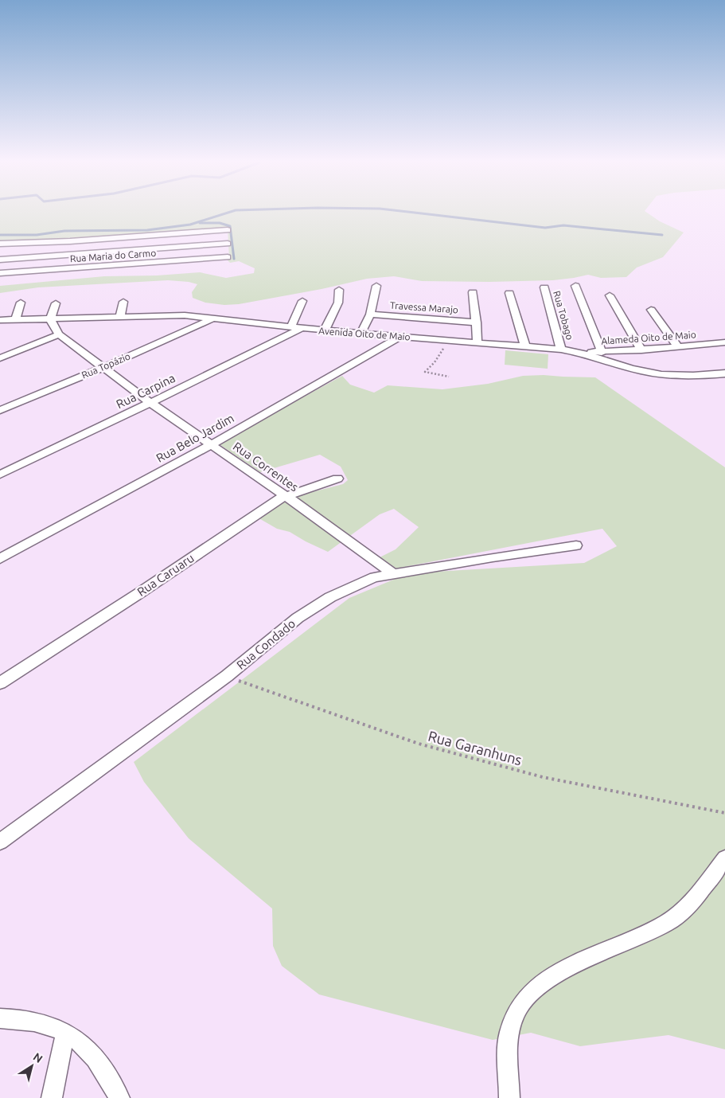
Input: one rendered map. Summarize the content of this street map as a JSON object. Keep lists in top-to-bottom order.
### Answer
{
  "streets": {
    "street": [
      "Rua Maria do Carmo",
      "Travessa Marajo",
      "Rua Tobago",
      "Avenida Oito de Maio",
      "Alameda Oito de Maio",
      "Rua Topázio",
      "Rua Carpina",
      "Rua Belo Jardim",
      "Rua Correntes",
      "Rua Caruaru",
      "Rua Condado"
    ],
    "path": ["Rua Garanhuns"]
  },
  "crossings": [
    ["Rua Tobago", "Avenida Oito de Maio"],
    ["Avenida Oito de Maio", "Alameda Oito de Maio"],
    ["Avenida Oito de Maio", "Rua Topázio"],
    ["Avenida Oito de Maio", "Rua Carpina"],
    ["Avenida Oito de Maio", "Rua Belo Jardim"],
    ["Avenida Oito de Maio", "Rua Correntes"],
    ["Rua Topázio", "Rua Correntes"],
    ["Rua Carpina", "Rua Correntes"],
    ["Rua Belo Jardim", "Rua Correntes"],
    ["Rua Correntes", "Rua Caruaru"],
    ["Rua Correntes", "Rua Condado"],
    ["Rua Condado", "Rua Garanhuns"]
  ],
  "north": "top right"
}
